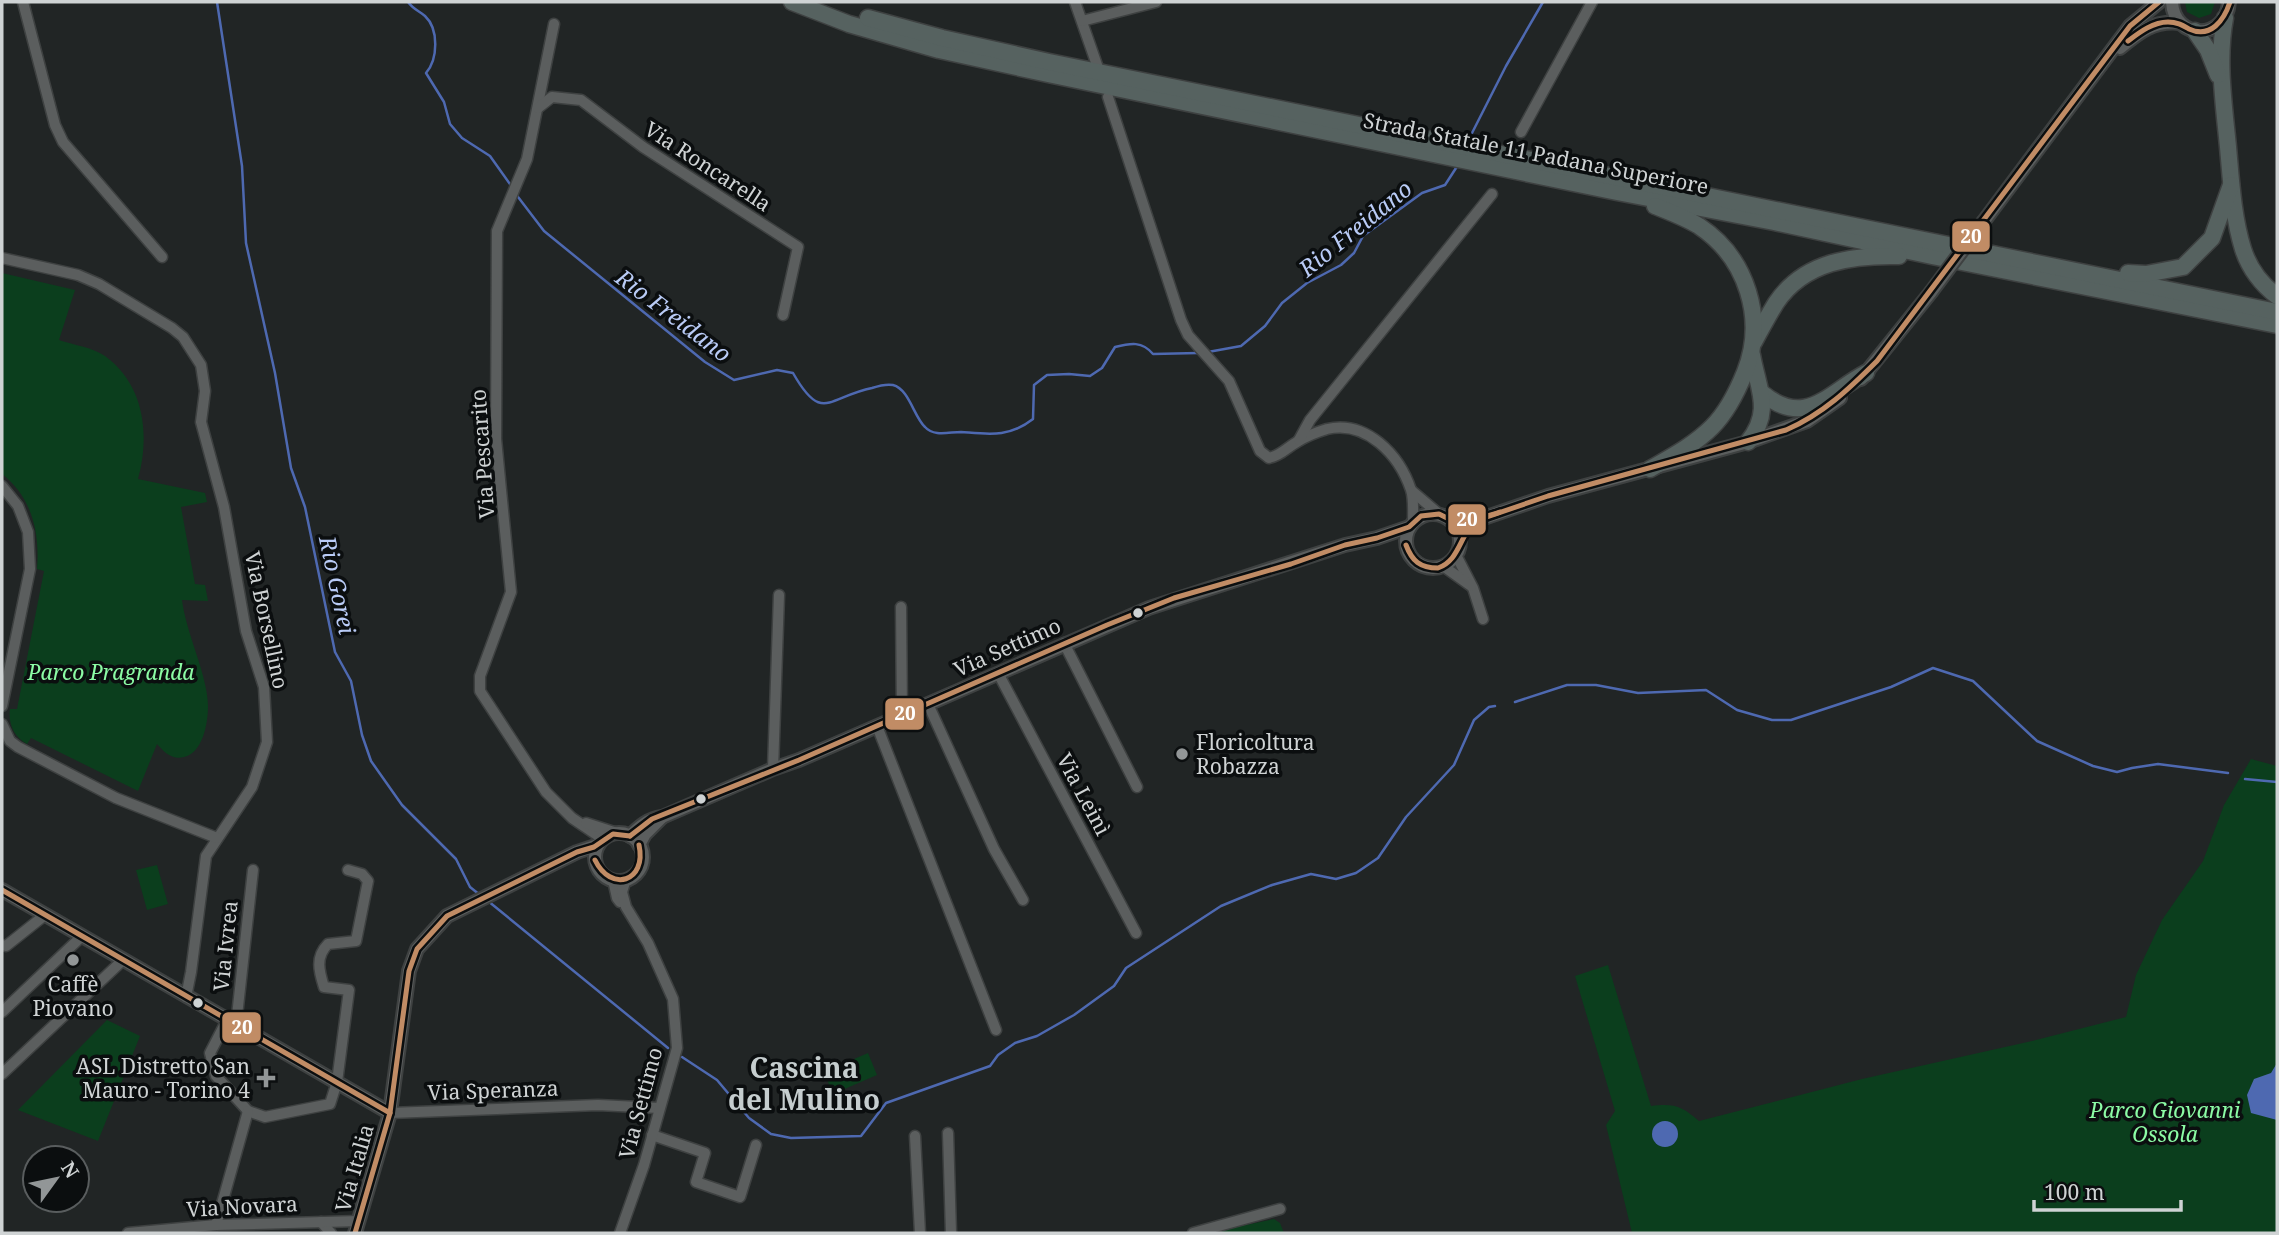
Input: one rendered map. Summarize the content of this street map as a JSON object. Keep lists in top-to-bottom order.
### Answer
{
  "streets": {
    "highway": ["Strada Statale 11 Padana Superiore"],
    "street": [
      "Via Roncarella",
      "Via Pescarito",
      "Via Borsellino",
      "Via Settimo",
      "Via Leinì",
      "Via Ivrea",
      "Via Speranza",
      "Via Italia",
      "Via Novara"
    ]
  },
  "crossings": [
    ["Via Roncarella", "Via Pescarito"],
    ["Via Pescarito", "Via Settimo"],
    ["Via Pescarito", "Via Italia"],
    ["Via Settimo", "Via Leinì"],
    ["Via Settimo", "Via Speranza"],
    ["Via Settimo", "Via Italia"],
    ["Via Speranza", "Via Italia"],
    ["Via Italia", "Via Novara"]
  ],
  "districts": ["Cascina del Mulino"],
  "water": ["Rio Freidano", "Rio Gorei"],
  "parks": ["Parco Pragranda", "Parco Giovanni Ossola"],
  "places": {
    "other": ["Floricoltura Robazza", "Caffè Piovano"],
    "health": ["ASL Distretto San Mauro - Torino 4"]
  },
  "lines": ["transit line 20"],
  "scale_bar": "100 m",
  "north": "top right"
}
